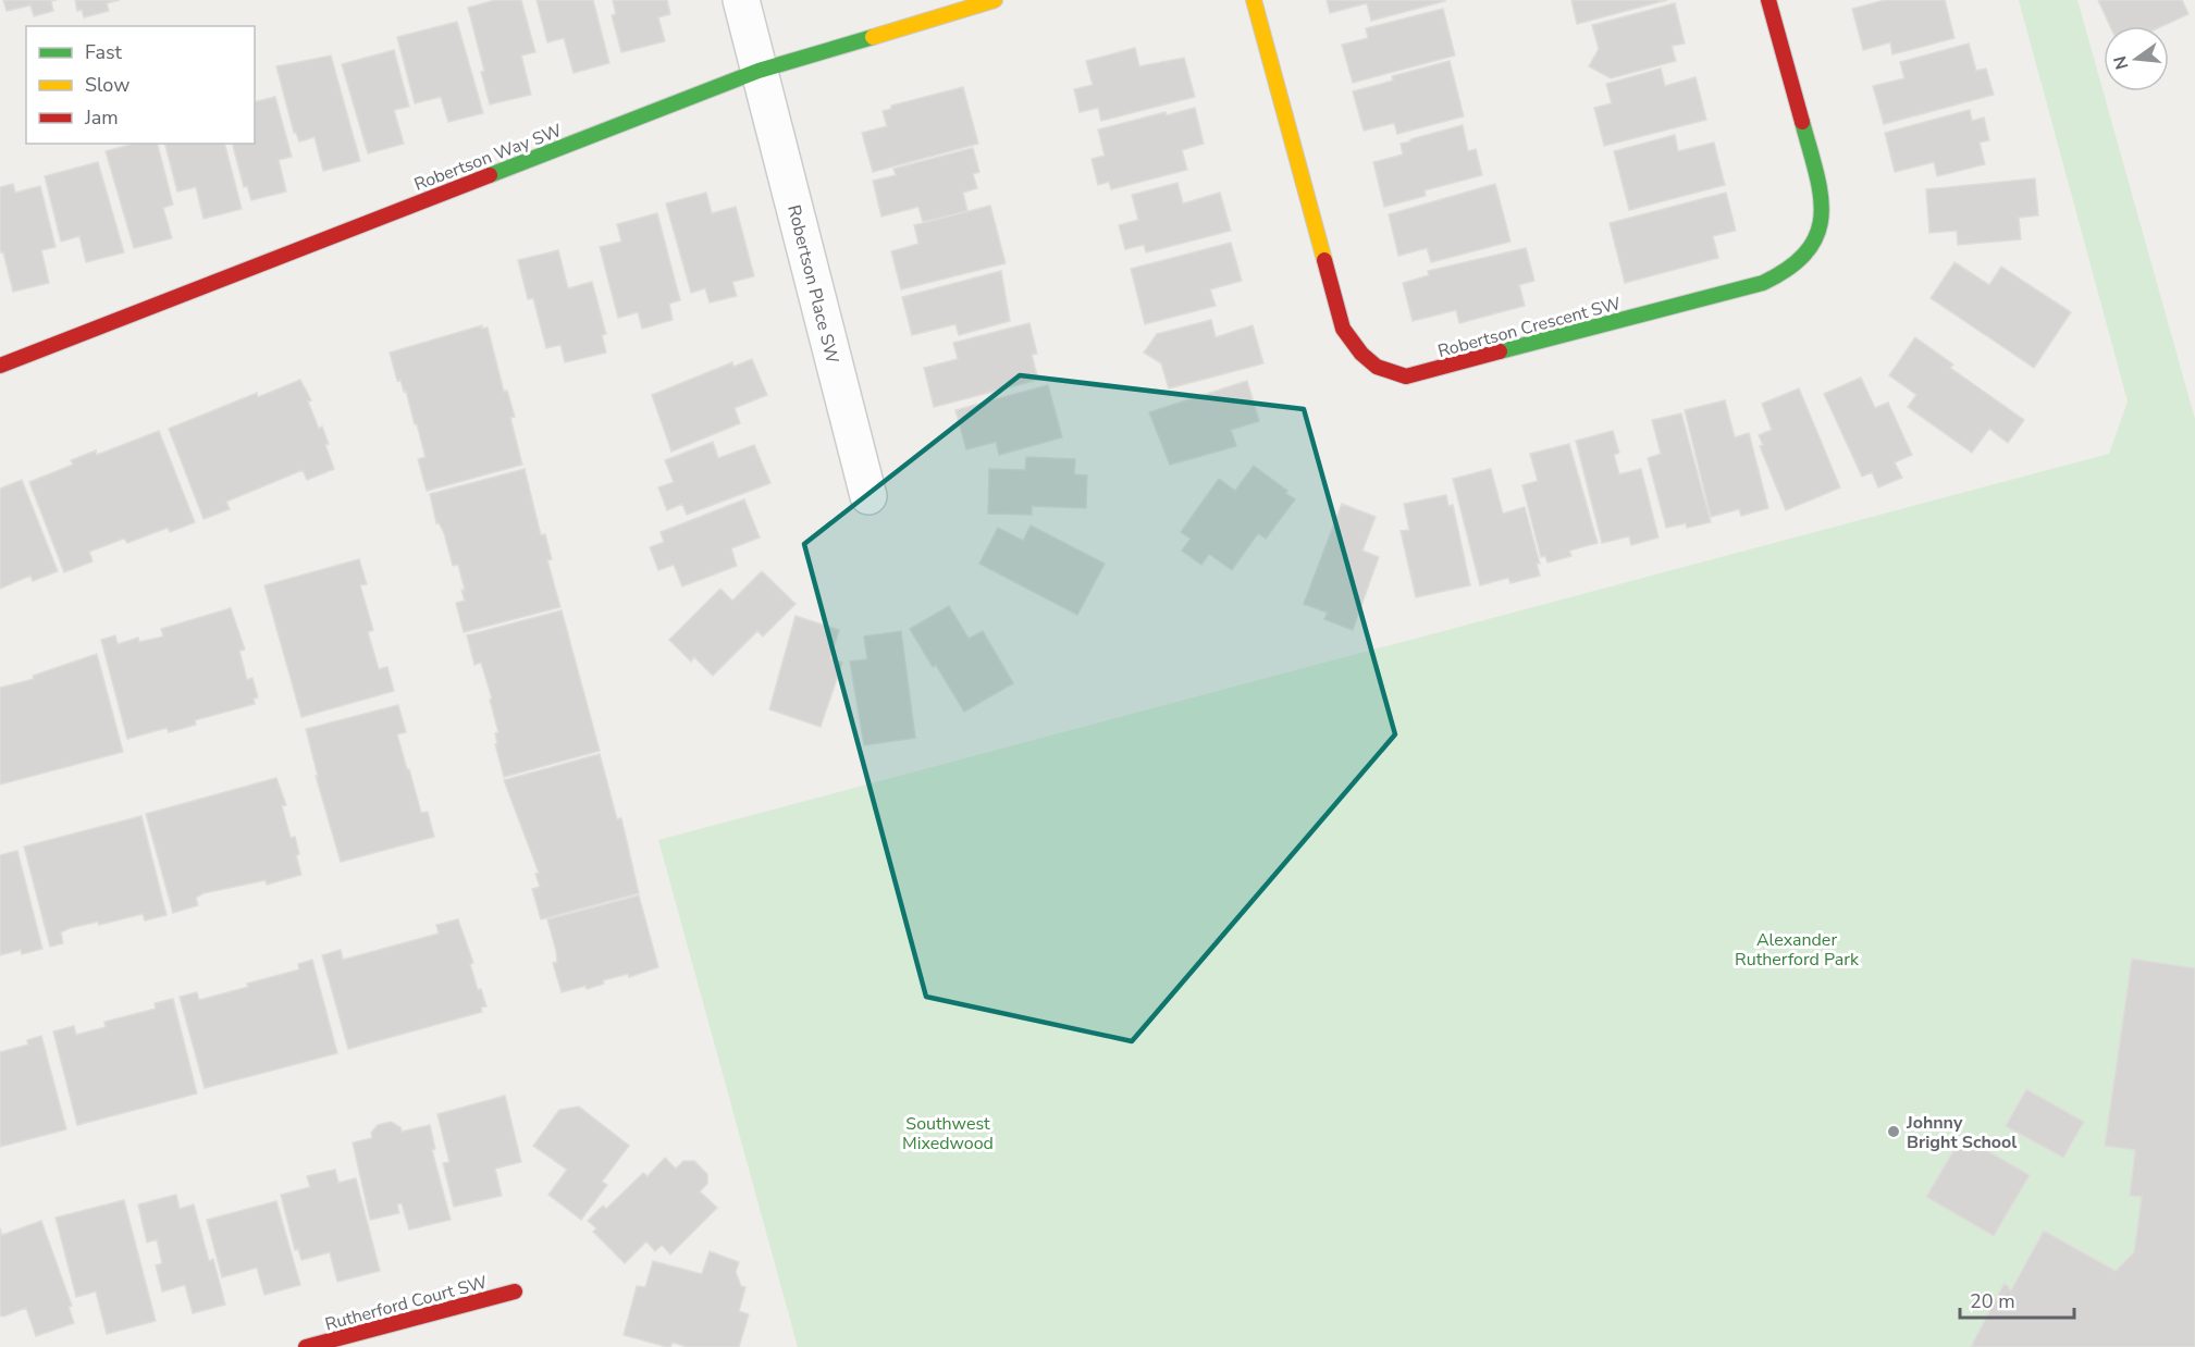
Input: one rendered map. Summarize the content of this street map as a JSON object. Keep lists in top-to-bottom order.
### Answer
{
  "streets": {
    "street": [
      "Robertson Way SW",
      "Robertson Place SW",
      "Robertson Crescent SW",
      "Rutherford Court SW"
    ]
  },
  "crossings": [
    ["Robertson Way SW", "Robertson Place SW"]
  ],
  "parks": ["Alexander Rutherford Park", "Southwest Mixedwood"],
  "places": ["Johnny Bright School"],
  "legend": ["Fast", "Slow", "Jam"],
  "scale_bar": "20 m",
  "north": "left"
}
